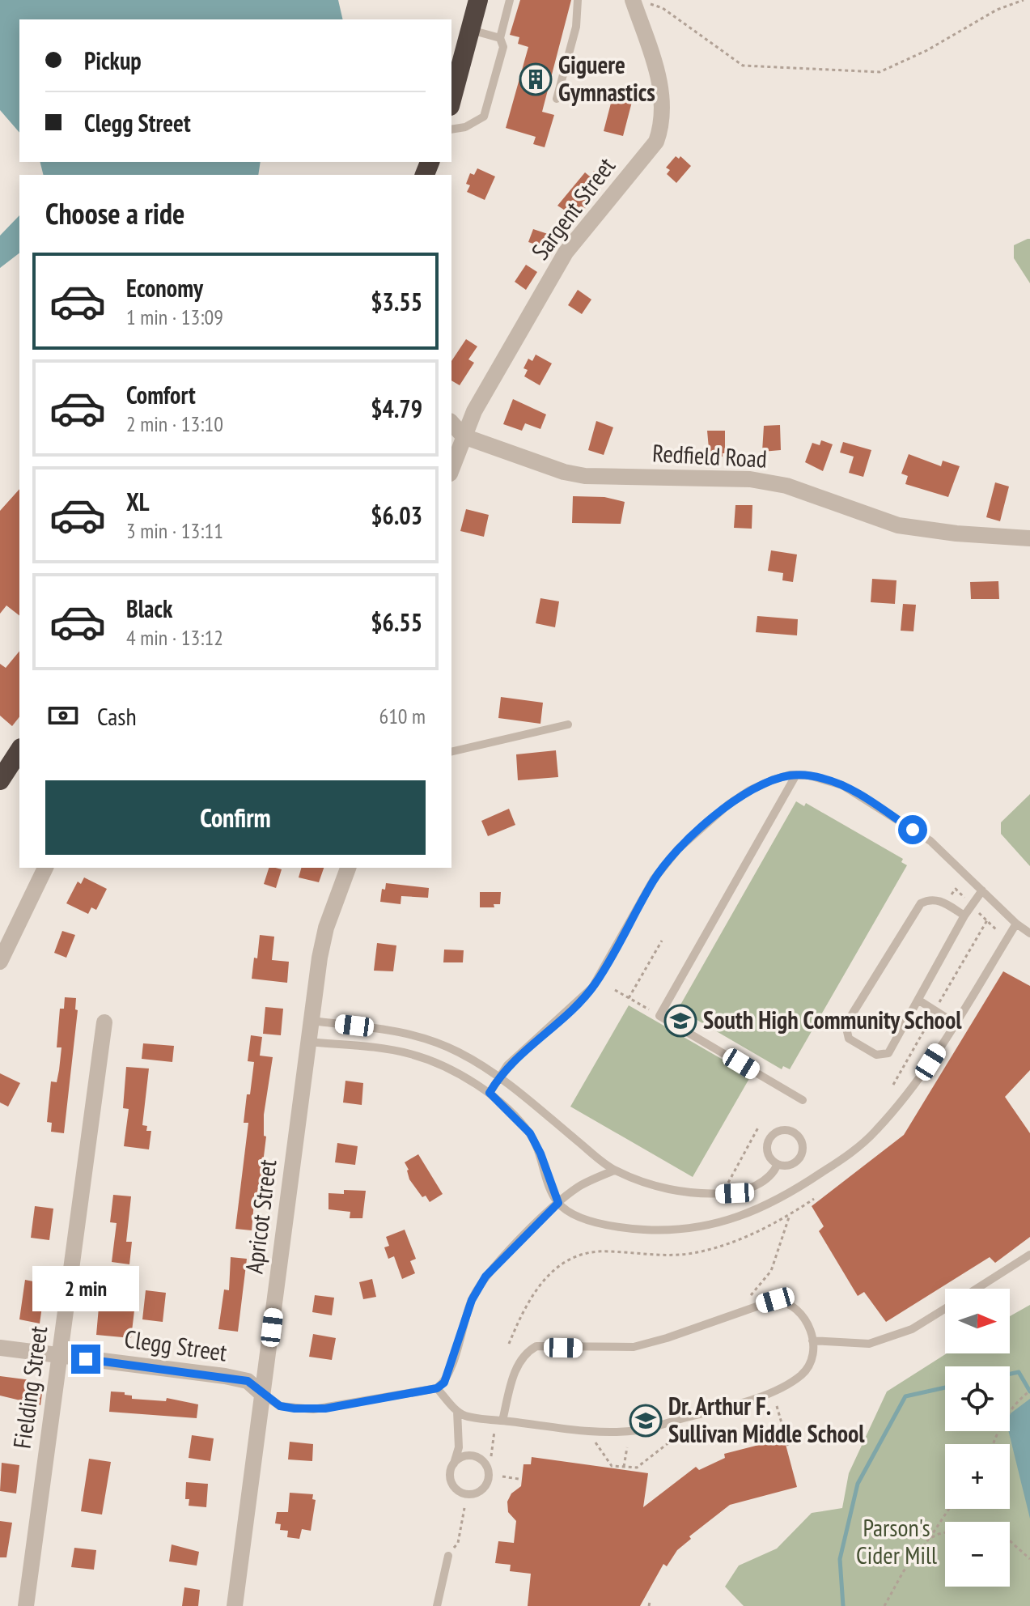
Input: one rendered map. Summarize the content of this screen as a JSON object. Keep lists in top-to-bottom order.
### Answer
{
  "streets": {
    "street": [
      "Sargent Street",
      "Redfield Road",
      "Apricot Street",
      "Clegg Street",
      "Fielding Street"
    ]
  },
  "crossings": [
    ["Sargent Street", "Redfield Road"],
    ["Apricot Street", "Clegg Street"],
    ["Clegg Street", "Fielding Street"]
  ],
  "parks": ["Parson's Cider Mill"],
  "places": {
    "building": ["Giguere Gymnastics"],
    "school or university": ["South High Community School", "Dr. Arthur F. Sullivan Middle School"]
  },
  "north": "right",
  "page": {
    "banner": ["Pickup", "Clegg Street"],
    "heading": "Choose a ride",
    "list": [
      {
        "name": "Economy",
        "note": "1 min · 13:09",
        "value": "$3.55"
      },
      {
        "name": "Comfort",
        "note": "2 min · 13:10",
        "value": "$4.79"
      },
      {
        "name": "XL",
        "note": "3 min · 13:11",
        "value": "$6.03"
      },
      {
        "name": "Black",
        "note": "4 min · 13:12",
        "value": "$6.55"
      }
    ],
    "pay": ["Cash", "610 m"],
    "buttons": "Confirm",
    "bubble": "2 min",
    "map_buttons": ["+", "−"]
  }
}
